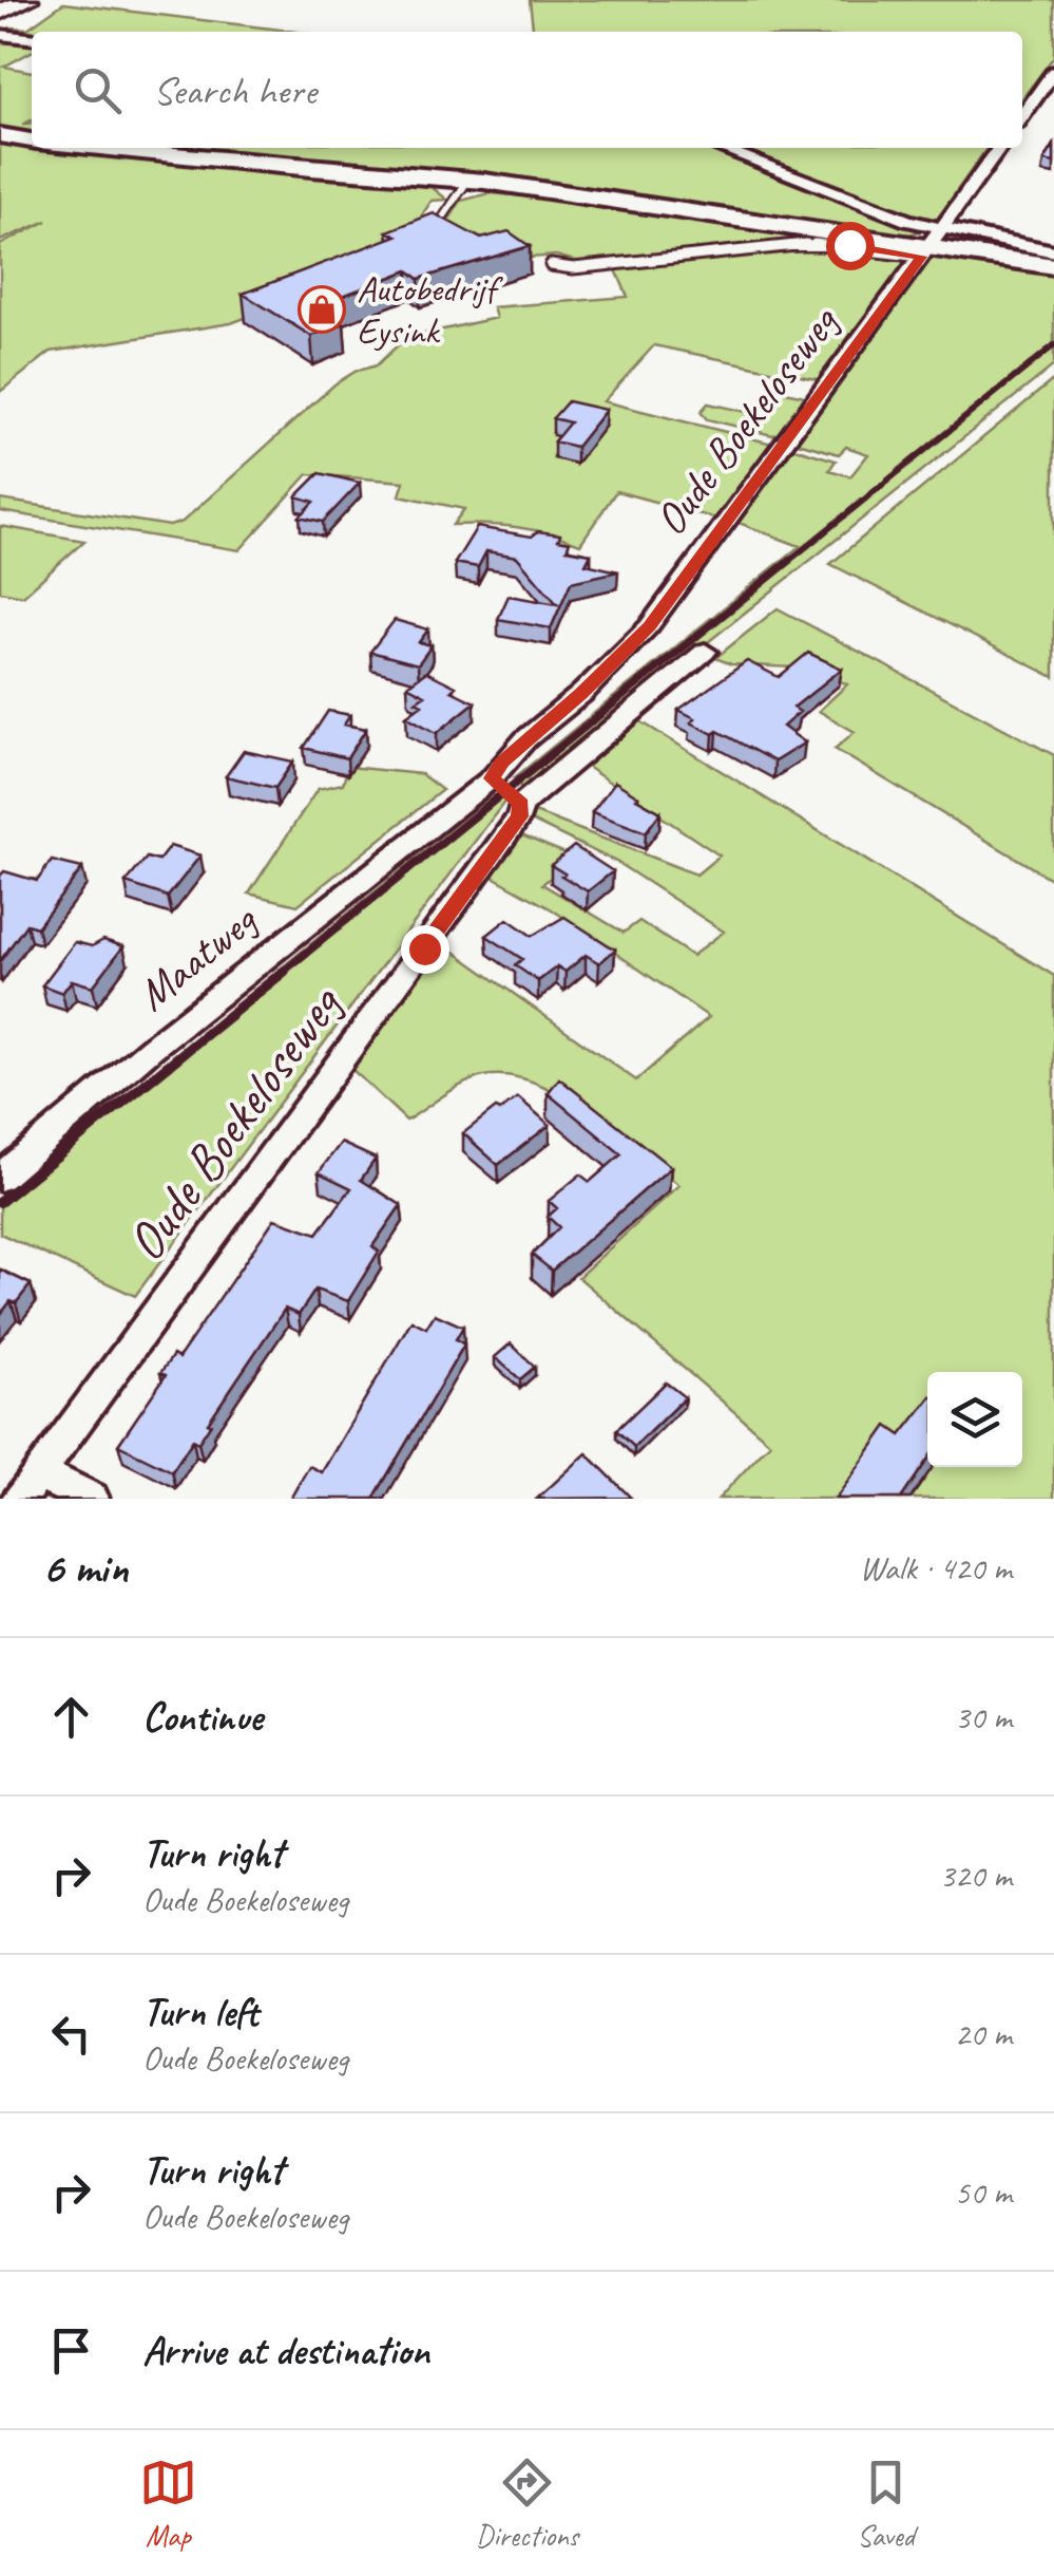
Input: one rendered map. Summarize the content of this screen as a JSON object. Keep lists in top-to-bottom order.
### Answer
{
  "streets": {
    "street": ["Oude Boekeloseweg", "Maatweg"]
  },
  "crossings": [
    ["Oude Boekeloseweg", "Maatweg"]
  ],
  "places": {
    "shop": ["Autobedrijf Eysink"]
  },
  "page": {
    "search": "Search here",
    "heading": ["6 min", "Walk · 420 m"],
    "list": [
      ["Continue", "30 m"],
      ["Turn right", "Oude Boekeloseweg", "320 m"],
      ["Turn left", "Oude Boekeloseweg", "20 m"],
      ["Turn right", "Oude Boekeloseweg", "50 m"],
      "Arrive at destination"
    ],
    "nav": ["Map", "Directions", "Saved"]
  }
}
